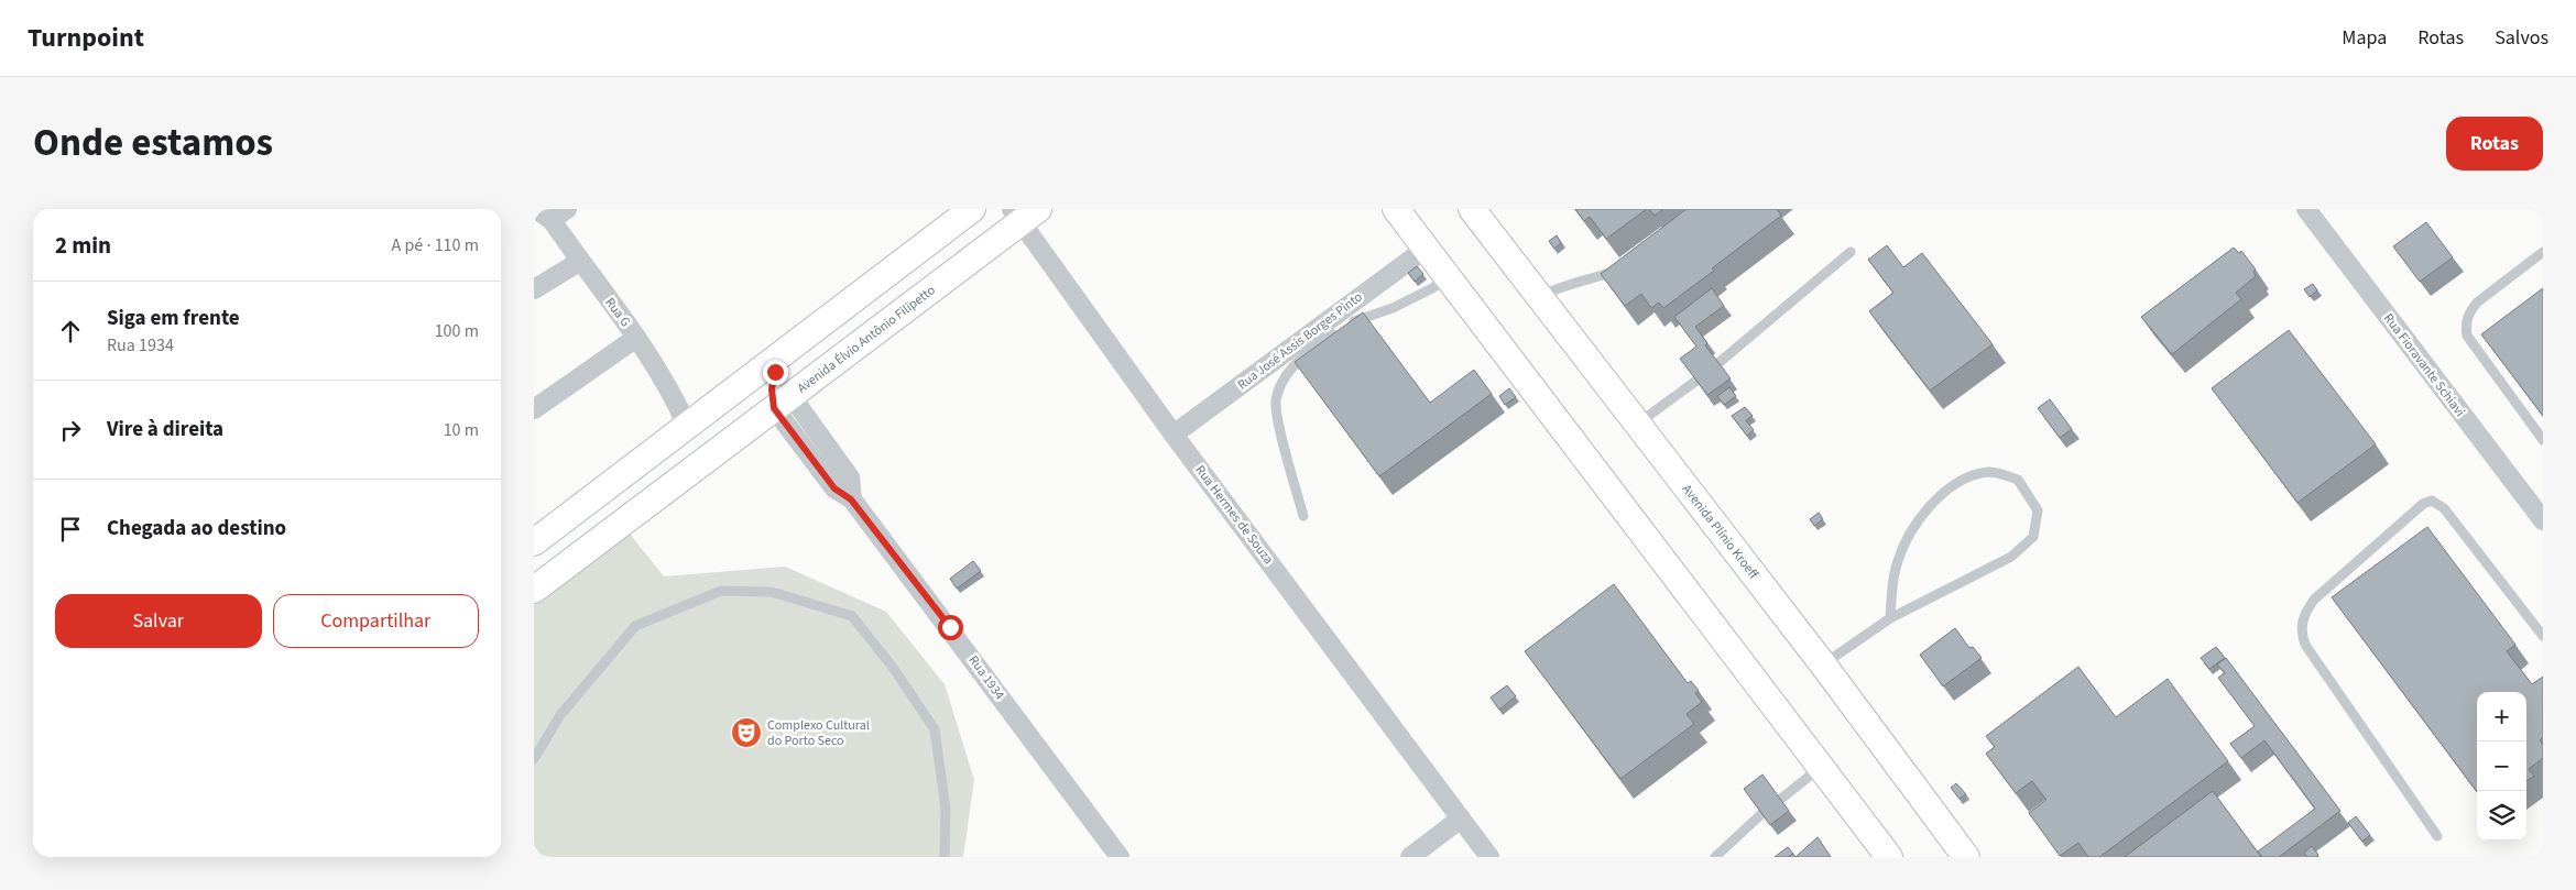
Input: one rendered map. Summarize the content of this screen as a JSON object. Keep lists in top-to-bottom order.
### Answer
{
  "streets": {
    "main road": ["Avenida Élvio Antônio Filipetto", "Avenida Plínio Kroeff"],
    "street": [
      "Rua G",
      "Rua José Assis Borges Pinto",
      "Rua Fioravante Schiavi",
      "Rua Hermes de Souza",
      "Rua 1934"
    ]
  },
  "crossings": [
    ["Avenida Élvio Antônio Filipetto", "Rua Hermes de Souza"],
    ["Avenida Élvio Antônio Filipetto", "Rua 1934"],
    ["Rua José Assis Borges Pinto", "Rua Hermes de Souza"]
  ],
  "places": {
    "theatre": ["Complexo Cultural do Porto Seco"]
  },
  "page": {
    "header": "Turnpoint",
    "nav": ["Mapa", "Rotas", "Salvos"],
    "title": "Onde estamos",
    "buttons": [
      "Rotas",
      ["Salvar", "Compartilhar"]
    ],
    "heading": ["2 min", "A pé · 110 m"],
    "list": [
      ["Siga em frente", "Rua 1934", "100 m"],
      ["Vire à direita", "10 m"],
      "Chegada ao destino"
    ],
    "map_buttons": ["+", "−"]
  }
}
